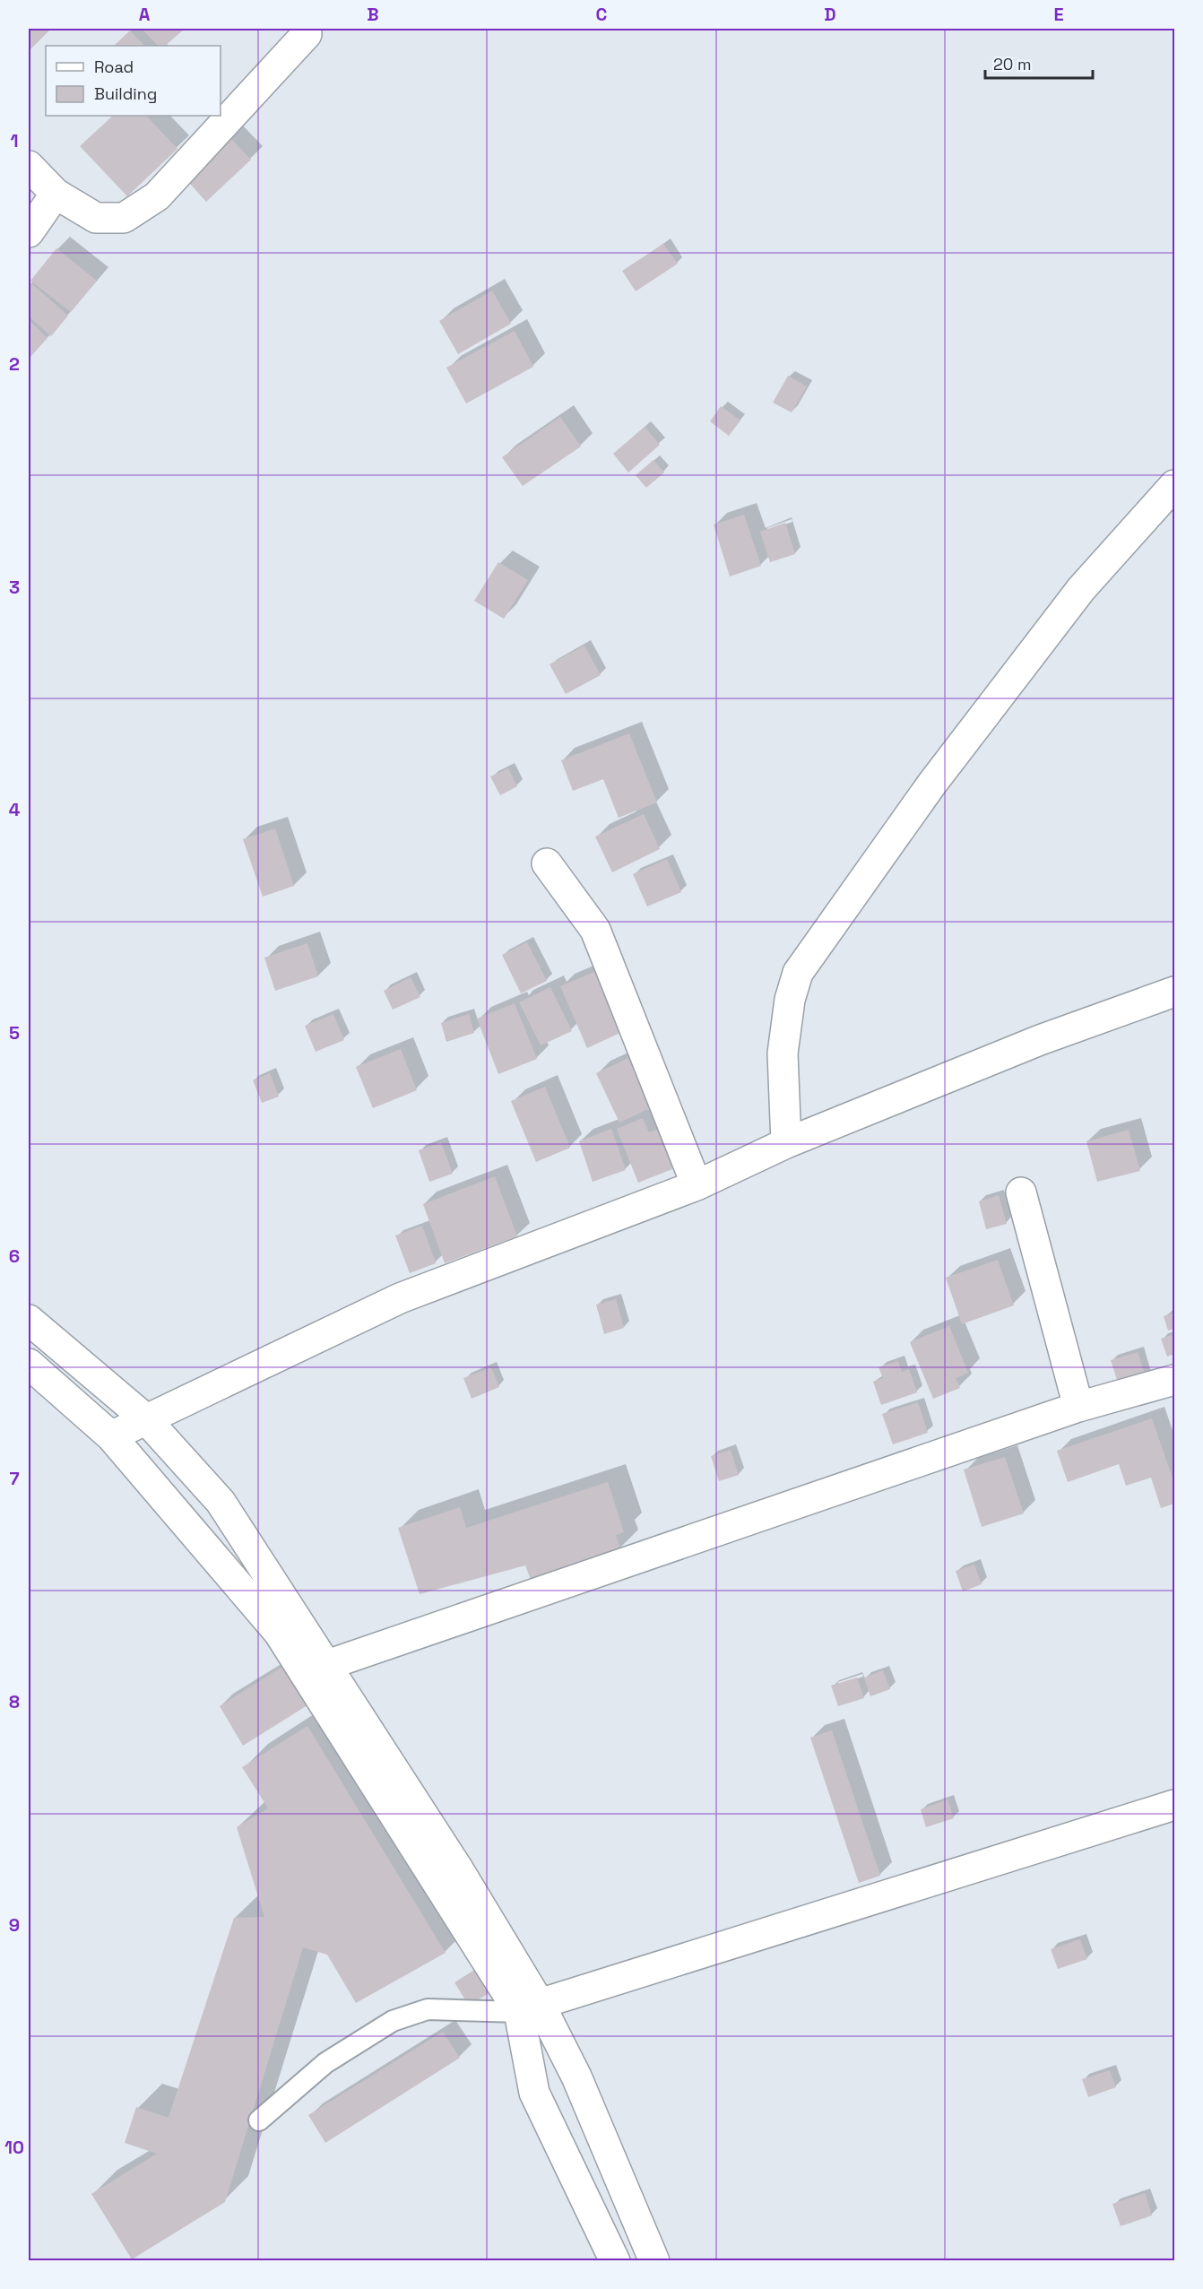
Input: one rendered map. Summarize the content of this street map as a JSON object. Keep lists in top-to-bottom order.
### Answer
{
  "legend": ["Road", "Building"],
  "scale_bar": "20 m",
  "grid": {
    "columns": [
      "A",
      "B",
      "C",
      "D",
      "E"
    ],
    "rows": [
      "1",
      "2",
      "3",
      "4",
      "5",
      "6",
      "7",
      "8",
      "9",
      "10"
    ]
  }
}
